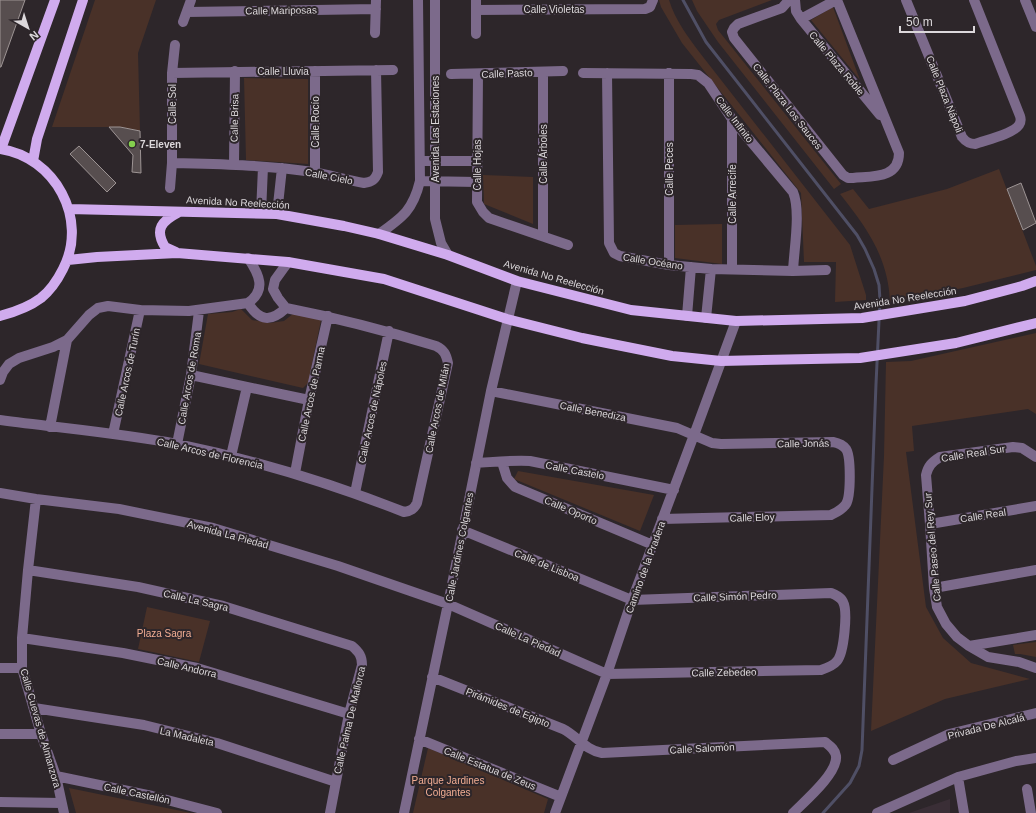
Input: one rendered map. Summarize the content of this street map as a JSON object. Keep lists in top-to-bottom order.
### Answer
{
  "streets": {
    "main road": ["Avenida No Reelección"],
    "street": [
      "Calle Violetas",
      "Calle Mariposas",
      "Calle Plaza Roble",
      "Calle Lluvia",
      "Calle Pasto",
      "Calle Plaza Nápoli",
      "Calle Sol",
      "Calle Plaza Los Sauces",
      "Calle Brisa",
      "Calle Infinito",
      "Calle Rocío",
      "Avenida Las Estaciones",
      "Calle Árboles",
      "Calle Hojas",
      "Calle Peces",
      "Calle Cielo",
      "Calle Arrecife",
      "Calle Océano",
      "Calle Arcos de Turín",
      "Calle Arcos de Roma",
      "Calle Arcos de Parma",
      "Calle Arcos de Milán",
      "Calle Benediza",
      "Calle Arcos de Nápoles",
      "Calle Jonás",
      "Calle Arcos de Florencia",
      "Calle Real Sur",
      "Calle Castelo",
      "Calle Oporto",
      "Calle Real",
      "Calle Eloy",
      "Avenida La Piedad",
      "Calle Jardines Colgantes",
      "Calle Paseo del Rey Sur",
      "Calle de Lisboa",
      "Camino de la Pradera",
      "Calle Simón Pedro",
      "Calle La Sagra",
      "Calle La Piedad",
      "Calle Andorra",
      "Calle Zebedeo",
      "Pirámides de Egipto",
      "Calle Palma De Mallorca",
      "Privada De Alcalá",
      "Calle Cuevas de Almanzora",
      "La Madaleta",
      "Calle Salomón",
      "Calle Estatua de Zeus",
      "Calle Castellón"
    ]
  },
  "crossings": [
    ["Calle Plaza Roble", "Calle Plaza Los Sauces"],
    ["Calle Lluvia", "Calle Sol"],
    ["Calle Lluvia", "Calle Brisa"],
    ["Calle Lluvia", "Calle Rocío"],
    ["Calle Lluvia", "Calle Cielo"],
    ["Calle Pasto", "Calle Árboles"],
    ["Calle Pasto", "Calle Hojas"],
    ["Calle Sol", "Calle Cielo"],
    ["Calle Brisa", "Calle Cielo"],
    ["Calle Infinito", "Calle Peces"],
    ["Calle Infinito", "Calle Arrecife"],
    ["Calle Infinito", "Calle Océano"],
    ["Calle Rocío", "Calle Cielo"],
    ["Avenida Las Estaciones", "Avenida No Reelección"],
    ["Calle Árboles", "Calle Hojas"],
    ["Calle Peces", "Calle Océano"],
    ["Calle Arrecife", "Calle Océano"],
    ["Avenida No Reelección", "Calle Jardines Colgantes"],
    ["Avenida No Reelección", "Camino de la Pradera"],
    ["Calle Arcos de Turín", "Calle Arcos de Florencia"],
    ["Calle Arcos de Roma", "Calle Arcos de Florencia"],
    ["Calle Arcos de Parma", "Calle Arcos de Milán"],
    ["Calle Arcos de Parma", "Calle Arcos de Florencia"],
    ["Calle Arcos de Milán", "Calle Arcos de Nápoles"],
    ["Calle Arcos de Milán", "Calle Arcos de Florencia"],
    ["Calle Benediza", "Calle Jonás"],
    ["Calle Benediza", "Calle Jardines Colgantes"],
    ["Calle Benediza", "Camino de la Pradera"],
    ["Calle Arcos de Nápoles", "Calle Arcos de Florencia"],
    ["Calle Jonás", "Calle Eloy"],
    ["Calle Jonás", "Camino de la Pradera"],
    ["Calle Real Sur", "Calle Paseo del Rey Sur"],
    ["Calle Castelo", "Calle Oporto"],
    ["Calle Castelo", "Calle Jardines Colgantes"],
    ["Calle Castelo", "Camino de la Pradera"],
    ["Calle Oporto", "Camino de la Pradera"],
    ["Calle Real", "Calle Paseo del Rey Sur"],
    ["Calle Eloy", "Camino de la Pradera"],
    ["Avenida La Piedad", "Calle Jardines Colgantes"],
    ["Avenida La Piedad", "Calle La Piedad"],
    ["Avenida La Piedad", "Calle Cuevas de Almanzora"],
    ["Calle Jardines Colgantes", "Calle de Lisboa"],
    ["Calle Jardines Colgantes", "Calle La Piedad"],
    ["Calle Jardines Colgantes", "Pirámides de Egipto"],
    ["Calle Jardines Colgantes", "Calle Estatua de Zeus"],
    ["Calle de Lisboa", "Camino de la Pradera"],
    ["Calle de Lisboa", "Calle Simón Pedro"],
    ["Camino de la Pradera", "Calle Simón Pedro"],
    ["Camino de la Pradera", "Calle La Piedad"],
    ["Camino de la Pradera", "Calle Zebedeo"],
    ["Camino de la Pradera", "Pirámides de Egipto"],
    ["Camino de la Pradera", "Calle Salomón"],
    ["Camino de la Pradera", "Calle Estatua de Zeus"],
    ["Calle Simón Pedro", "Calle Zebedeo"],
    ["Calle La Sagra", "Calle Palma De Mallorca"],
    ["Calle La Sagra", "Calle Cuevas de Almanzora"],
    ["Calle La Piedad", "Calle Zebedeo"],
    ["Calle Andorra", "Calle Palma De Mallorca"],
    ["Calle Andorra", "Calle Cuevas de Almanzora"],
    ["Pirámides de Egipto", "Calle Salomón"],
    ["Calle Palma De Mallorca", "La Madaleta"],
    ["Calle Cuevas de Almanzora", "La Madaleta"],
    ["Calle Cuevas de Almanzora", "Calle Castellón"]
  ],
  "parks": ["Plaza Sagra", "Parque Jardines Colgantes"],
  "places": ["7-Eleven"],
  "scale_bar": "50 m",
  "north": "bottom right"
}
